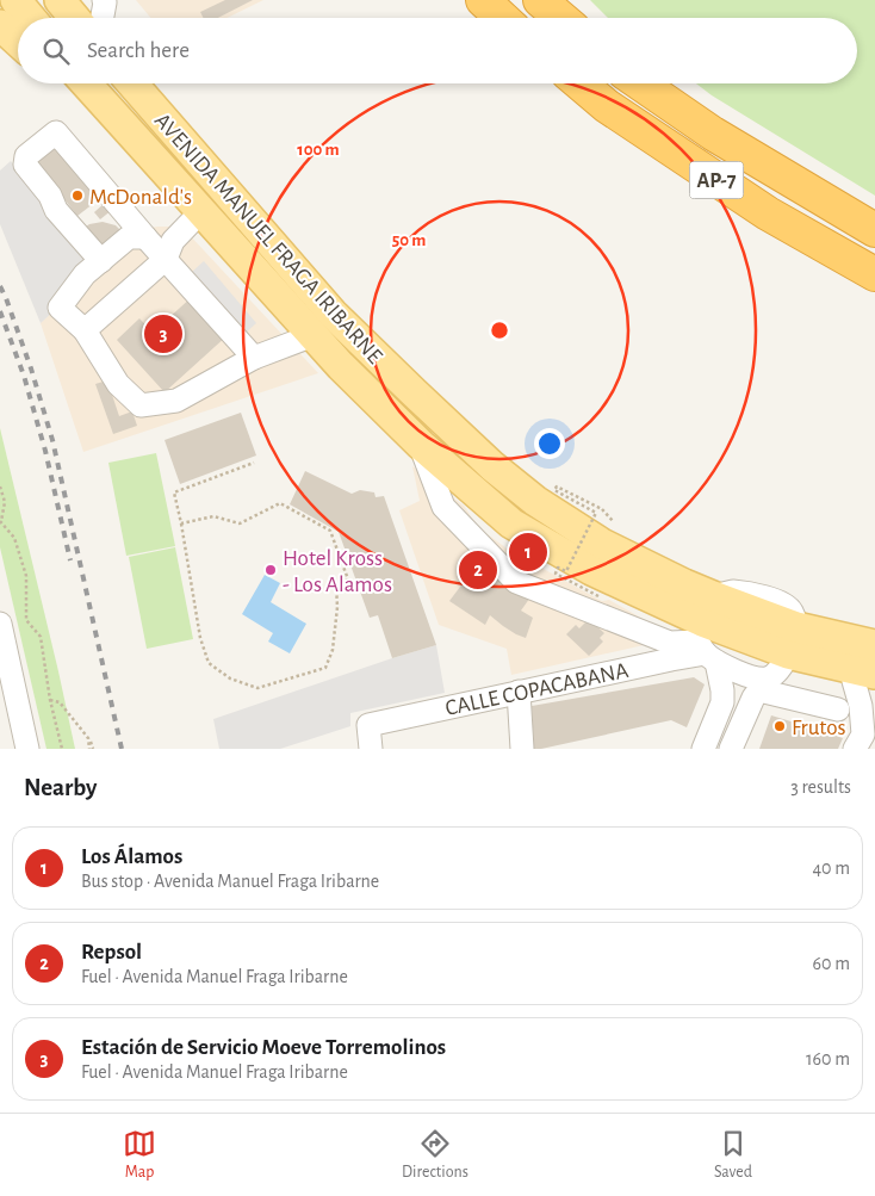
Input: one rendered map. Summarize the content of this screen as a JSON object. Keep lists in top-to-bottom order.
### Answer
{
  "streets": {
    "highway": ["AP-7"],
    "main road": ["AVENIDA MANUEL FRAGA IRIBARNE"],
    "street": ["CALLE COPACABANA"]
  },
  "crossings": [
    ["AVENIDA MANUEL FRAGA IRIBARNE", "CALLE COPACABANA"]
  ],
  "places": ["McDonald's", "Hotel Kross - Los Alamos", "Frutos"],
  "page": {
    "search": "Search here",
    "pins": ["3", "1", "2"],
    "heading": ["Nearby", "3 results"],
    "list": [
      {
        "mark": "1",
        "name": "Los Álamos",
        "note": "Bus stop · Avenida Manuel Fraga Iribarne",
        "value": "40 m"
      },
      {
        "mark": "2",
        "name": "Repsol",
        "note": "Fuel · Avenida Manuel Fraga Iribarne",
        "value": "60 m"
      },
      {
        "mark": "3",
        "name": "Estación de Servicio Moeve Torremolinos",
        "note": "Fuel · Avenida Manuel Fraga Iribarne",
        "value": "160 m"
      }
    ],
    "nav": ["Map", "Directions", "Saved"]
  },
  "rings": ["100 m", "50 m"]
}
